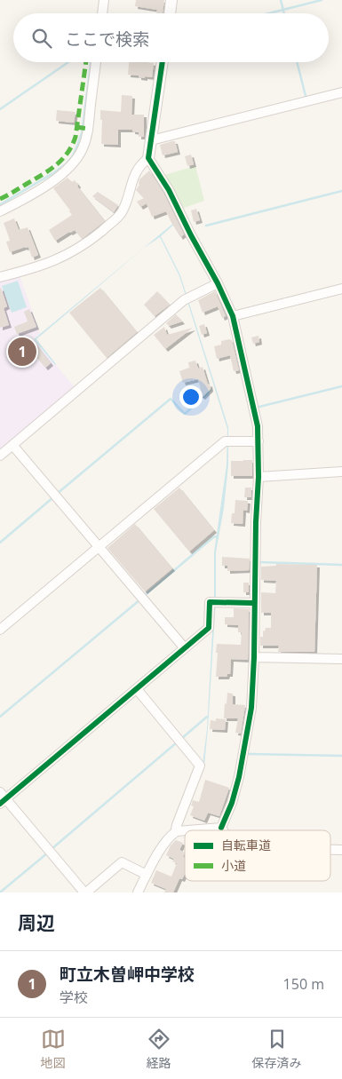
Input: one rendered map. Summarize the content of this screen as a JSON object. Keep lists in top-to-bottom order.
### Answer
{
  "legend": ["自転車道", "小道"],
  "page": {
    "search": "ここで検索",
    "pins": "1",
    "heading": "周辺",
    "list": [
      {
        "mark": "1",
        "name": "町立木曽岬中学校",
        "note": "学校",
        "value": "150 m"
      }
    ],
    "nav": ["地図", "経路", "保存済み"]
  }
}
